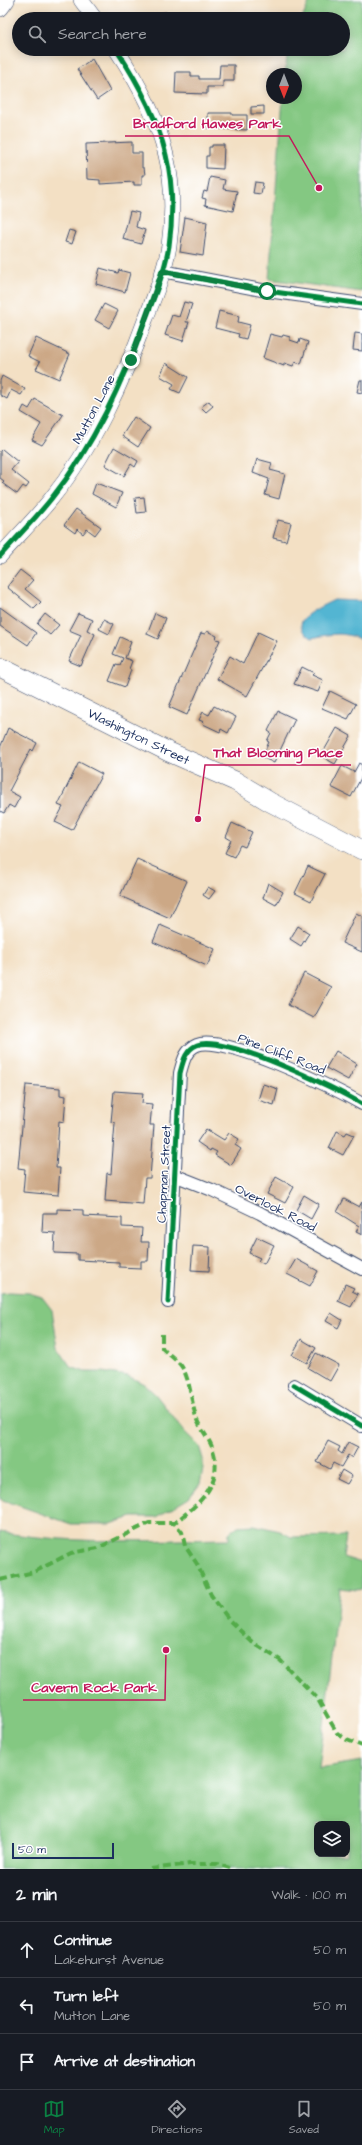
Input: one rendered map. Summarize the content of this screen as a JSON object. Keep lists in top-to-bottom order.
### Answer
{
  "streets": {
    "main road": ["Washington Street"],
    "street": [
      "Mutton Lane",
      "Pine Cliff Road",
      "Chapman Street",
      "Overlook Road"
    ]
  },
  "crossings": [
    ["Pine Cliff Road", "Chapman Street"],
    ["Chapman Street", "Overlook Road"]
  ],
  "places": ["Bradford Hawes Park", "That Blooming Place", "Cavern Rock Park"],
  "scale_bar": "50 m",
  "north": "bottom",
  "page": {
    "search": "Search here",
    "scale": "50 m",
    "heading": ["2 min", "Walk · 100 m"],
    "list": [
      ["Continue", "Lakehurst Avenue", "50 m"],
      ["Turn left", "Mutton Lane", "50 m"],
      "Arrive at destination"
    ],
    "nav": ["Map", "Directions", "Saved"]
  }
}
